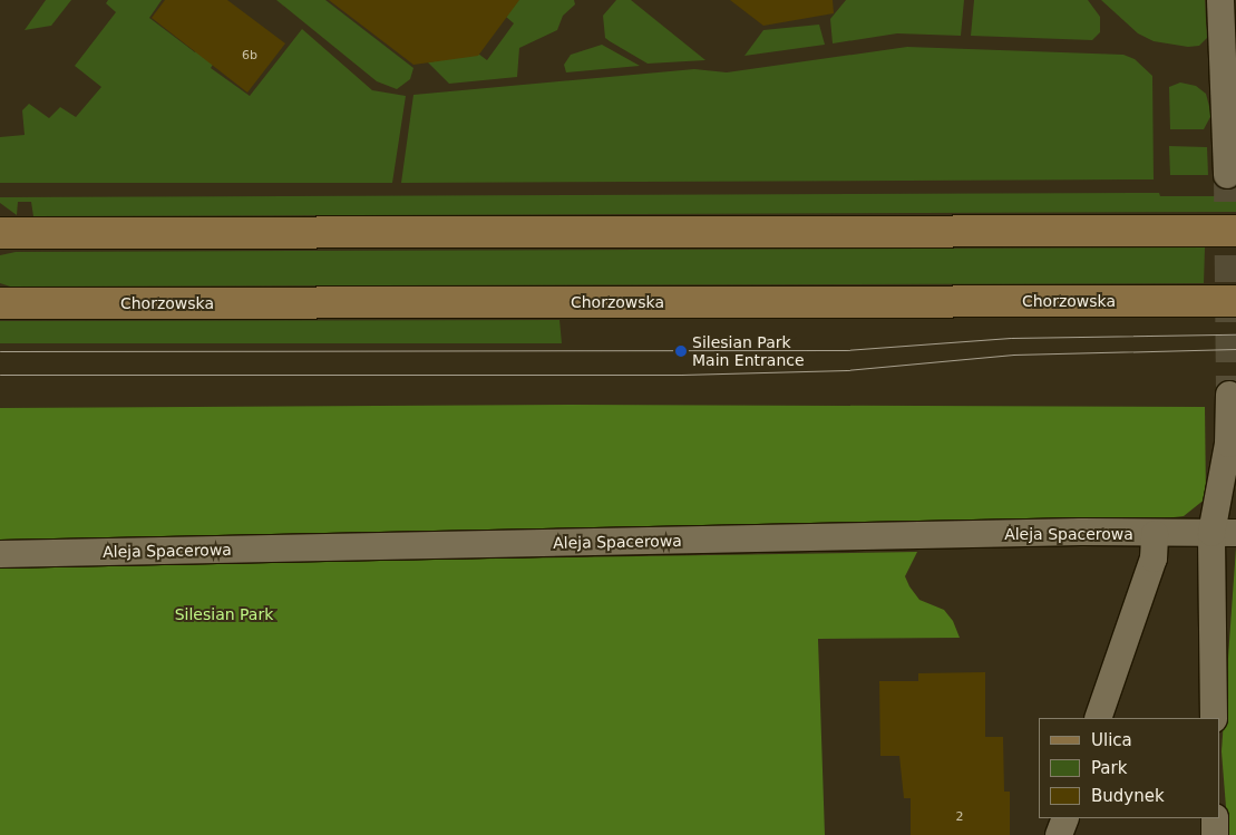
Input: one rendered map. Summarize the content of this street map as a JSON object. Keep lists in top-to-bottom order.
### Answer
{
  "streets": {
    "main road": ["Chorzowska"],
    "street": ["Aleja Spacerowa"]
  },
  "parks": ["Silesian Park"],
  "places": ["Silesian Park Main Entrance"],
  "house_numbers": ["6b", "2"],
  "legend": ["Ulica", "Park", "Budynek"]
}
